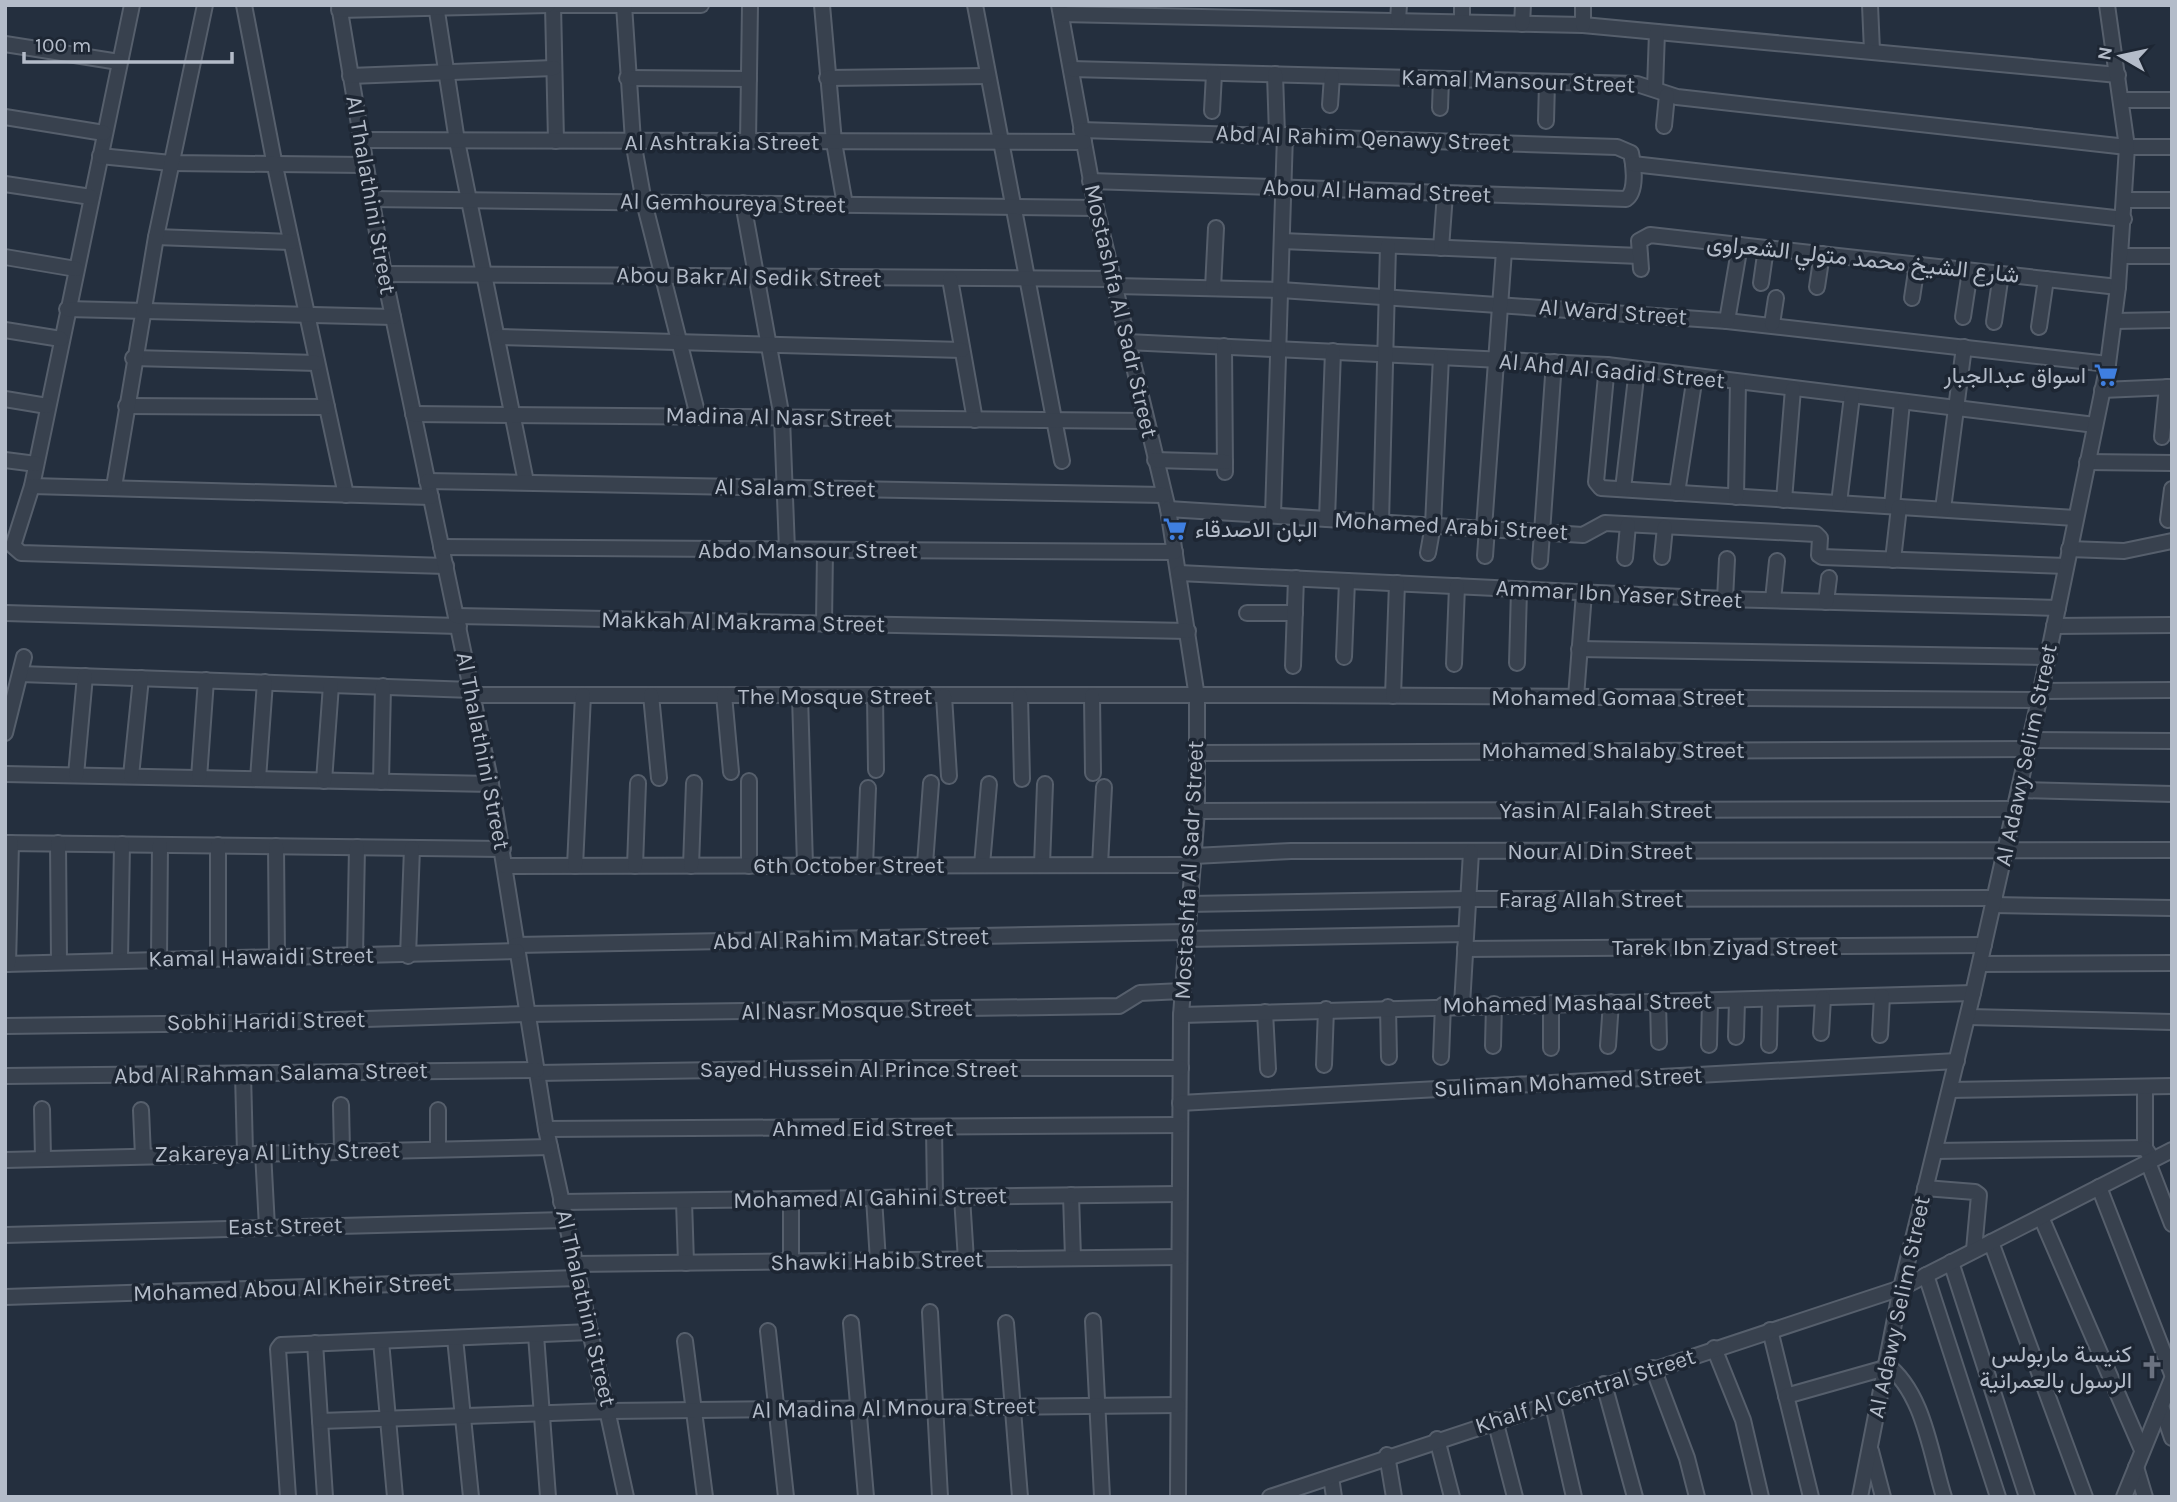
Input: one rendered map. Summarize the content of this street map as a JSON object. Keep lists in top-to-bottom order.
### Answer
{
  "streets": {
    "street": [
      "Kamal Mansour Street",
      "Abd Al Rahim Qenawy Street",
      "Al Ashtrakia Street",
      "Abou Al Hamad Street",
      "Al Thalathini Street",
      "Al Gemhoureya Street",
      "شارع الشيخ محمد متولي الشعراوى",
      "Abou Bakr Al Sedik Street",
      "Mostashfa Al Sadr Street",
      "Al Ward Street",
      "Al Ahd Al Gadid Street",
      "Madina Al Nasr Street",
      "Al Salam Street",
      "Mohamed Arabi Street",
      "Abdo Mansour Street",
      "Ammar Ibn Yaser Street",
      "Makkah Al Makrama Street",
      "The Mosque Street",
      "Mohamed Gomaa Street",
      "Mohamed Shalaby Street",
      "Al Adawy Selim Street",
      "Yasin Al Falah Street",
      "Nour Al Din Street",
      "6th October Street",
      "Farag Allah Street",
      "Abd Al Rahim Matar Street",
      "Tarek Ibn Ziyad Street",
      "Kamal Hawaidi Street",
      "Mohamed Mashaal Street",
      "Al Nasr Mosque Street",
      "Sobhi Haridi Street",
      "Sayed Hussein Al Prince Street",
      "Abd Al Rahman Salama Street",
      "Suliman Mohamed Street",
      "Ahmed Eid Street",
      "Zakareya Al Lithy Street",
      "Mohamed Al Gahini Street",
      "East Street",
      "Shawki Habib Street",
      "Mohamed Abou Al Kheir Street",
      "Khalf Al Central Street",
      "Al Madina Al Mnoura Street"
    ]
  },
  "crossings": [
    ["Kamal Mansour Street", "Mostashfa Al Sadr Street"],
    ["Kamal Mansour Street", "Al Adawy Selim Street"],
    ["Abd Al Rahim Qenawy Street", "Al Ashtrakia Street"],
    ["Abd Al Rahim Qenawy Street", "Abou Al Hamad Street"],
    ["Abd Al Rahim Qenawy Street", "Mostashfa Al Sadr Street"],
    ["Al Ashtrakia Street", "Al Thalathini Street"],
    ["Al Ashtrakia Street", "Mostashfa Al Sadr Street"],
    ["Abou Al Hamad Street", "Mostashfa Al Sadr Street"],
    ["Al Thalathini Street", "Al Gemhoureya Street"],
    ["Al Thalathini Street", "Abou Bakr Al Sedik Street"],
    ["Al Thalathini Street", "Madina Al Nasr Street"],
    ["Al Thalathini Street", "Al Salam Street"],
    ["Al Thalathini Street", "Abdo Mansour Street"],
    ["Al Thalathini Street", "Makkah Al Makrama Street"],
    ["Al Thalathini Street", "The Mosque Street"],
    ["Al Thalathini Street", "6th October Street"],
    ["Al Thalathini Street", "Abd Al Rahim Matar Street"],
    ["Al Thalathini Street", "Kamal Hawaidi Street"],
    ["Al Thalathini Street", "Al Nasr Mosque Street"],
    ["Al Thalathini Street", "Sobhi Haridi Street"],
    ["Al Thalathini Street", "Sayed Hussein Al Prince Street"],
    ["Al Thalathini Street", "Abd Al Rahman Salama Street"],
    ["Al Thalathini Street", "Ahmed Eid Street"],
    ["Al Thalathini Street", "Zakareya Al Lithy Street"],
    ["Al Thalathini Street", "Mohamed Al Gahini Street"],
    ["Al Thalathini Street", "East Street"],
    ["Al Thalathini Street", "Shawki Habib Street"],
    ["Al Thalathini Street", "Mohamed Abou Al Kheir Street"],
    ["Al Thalathini Street", "Al Madina Al Mnoura Street"],
    ["Al Gemhoureya Street", "Mostashfa Al Sadr Street"],
    ["شارع الشيخ محمد متولي الشعراوى", "Al Adawy Selim Street"],
    ["Abou Bakr Al Sedik Street", "Mostashfa Al Sadr Street"],
    ["Abou Bakr Al Sedik Street", "Al Ward Street"],
    ["Mostashfa Al Sadr Street", "Al Ward Street"],
    ["Mostashfa Al Sadr Street", "Al Ahd Al Gadid Street"],
    ["Mostashfa Al Sadr Street", "Madina Al Nasr Street"],
    ["Mostashfa Al Sadr Street", "Al Salam Street"],
    ["Mostashfa Al Sadr Street", "Mohamed Arabi Street"],
    ["Mostashfa Al Sadr Street", "Abdo Mansour Street"],
    ["Mostashfa Al Sadr Street", "Ammar Ibn Yaser Street"],
    ["Mostashfa Al Sadr Street", "Makkah Al Makrama Street"],
    ["Mostashfa Al Sadr Street", "The Mosque Street"],
    ["Mostashfa Al Sadr Street", "Mohamed Gomaa Street"],
    ["Mostashfa Al Sadr Street", "Mohamed Shalaby Street"],
    ["Mostashfa Al Sadr Street", "Yasin Al Falah Street"],
    ["Mostashfa Al Sadr Street", "Nour Al Din Street"],
    ["Mostashfa Al Sadr Street", "6th October Street"],
    ["Mostashfa Al Sadr Street", "Farag Allah Street"],
    ["Mostashfa Al Sadr Street", "Abd Al Rahim Matar Street"],
    ["Mostashfa Al Sadr Street", "Tarek Ibn Ziyad Street"],
    ["Mostashfa Al Sadr Street", "Mohamed Mashaal Street"],
    ["Mostashfa Al Sadr Street", "Al Nasr Mosque Street"],
    ["Mostashfa Al Sadr Street", "Sayed Hussein Al Prince Street"],
    ["Mostashfa Al Sadr Street", "Suliman Mohamed Street"],
    ["Mostashfa Al Sadr Street", "Ahmed Eid Street"],
    ["Mostashfa Al Sadr Street", "Mohamed Al Gahini Street"],
    ["Mostashfa Al Sadr Street", "Shawki Habib Street"],
    ["Mostashfa Al Sadr Street", "Al Madina Al Mnoura Street"],
    ["Al Ward Street", "Al Adawy Selim Street"],
    ["Al Ahd Al Gadid Street", "Al Adawy Selim Street"],
    ["Al Salam Street", "Mohamed Arabi Street"],
    ["Ammar Ibn Yaser Street", "Al Adawy Selim Street"],
    ["The Mosque Street", "Mohamed Gomaa Street"],
    ["Mohamed Gomaa Street", "Al Adawy Selim Street"],
    ["Mohamed Shalaby Street", "Al Adawy Selim Street"],
    ["Al Adawy Selim Street", "Yasin Al Falah Street"],
    ["Al Adawy Selim Street", "Nour Al Din Street"],
    ["Al Adawy Selim Street", "Farag Allah Street"],
    ["Al Adawy Selim Street", "Tarek Ibn Ziyad Street"],
    ["Al Adawy Selim Street", "Mohamed Mashaal Street"],
    ["Al Adawy Selim Street", "Suliman Mohamed Street"],
    ["Al Adawy Selim Street", "Khalf Al Central Street"],
    ["Nour Al Din Street", "6th October Street"],
    ["Abd Al Rahim Matar Street", "Tarek Ibn Ziyad Street"],
    ["Abd Al Rahim Matar Street", "Kamal Hawaidi Street"],
    ["Al Nasr Mosque Street", "Sobhi Haridi Street"],
    ["Sayed Hussein Al Prince Street", "Abd Al Rahman Salama Street"],
    ["Shawki Habib Street", "Mohamed Abou Al Kheir Street"]
  ],
  "places": {
    "supermarket": ["اسواق عبدالجبار", "البان الاصدقاء"],
    "church": ["كنيسة ماربولس الرسول بالعمرانية"]
  },
  "scale_bar": "100 m",
  "north": "left"
}
